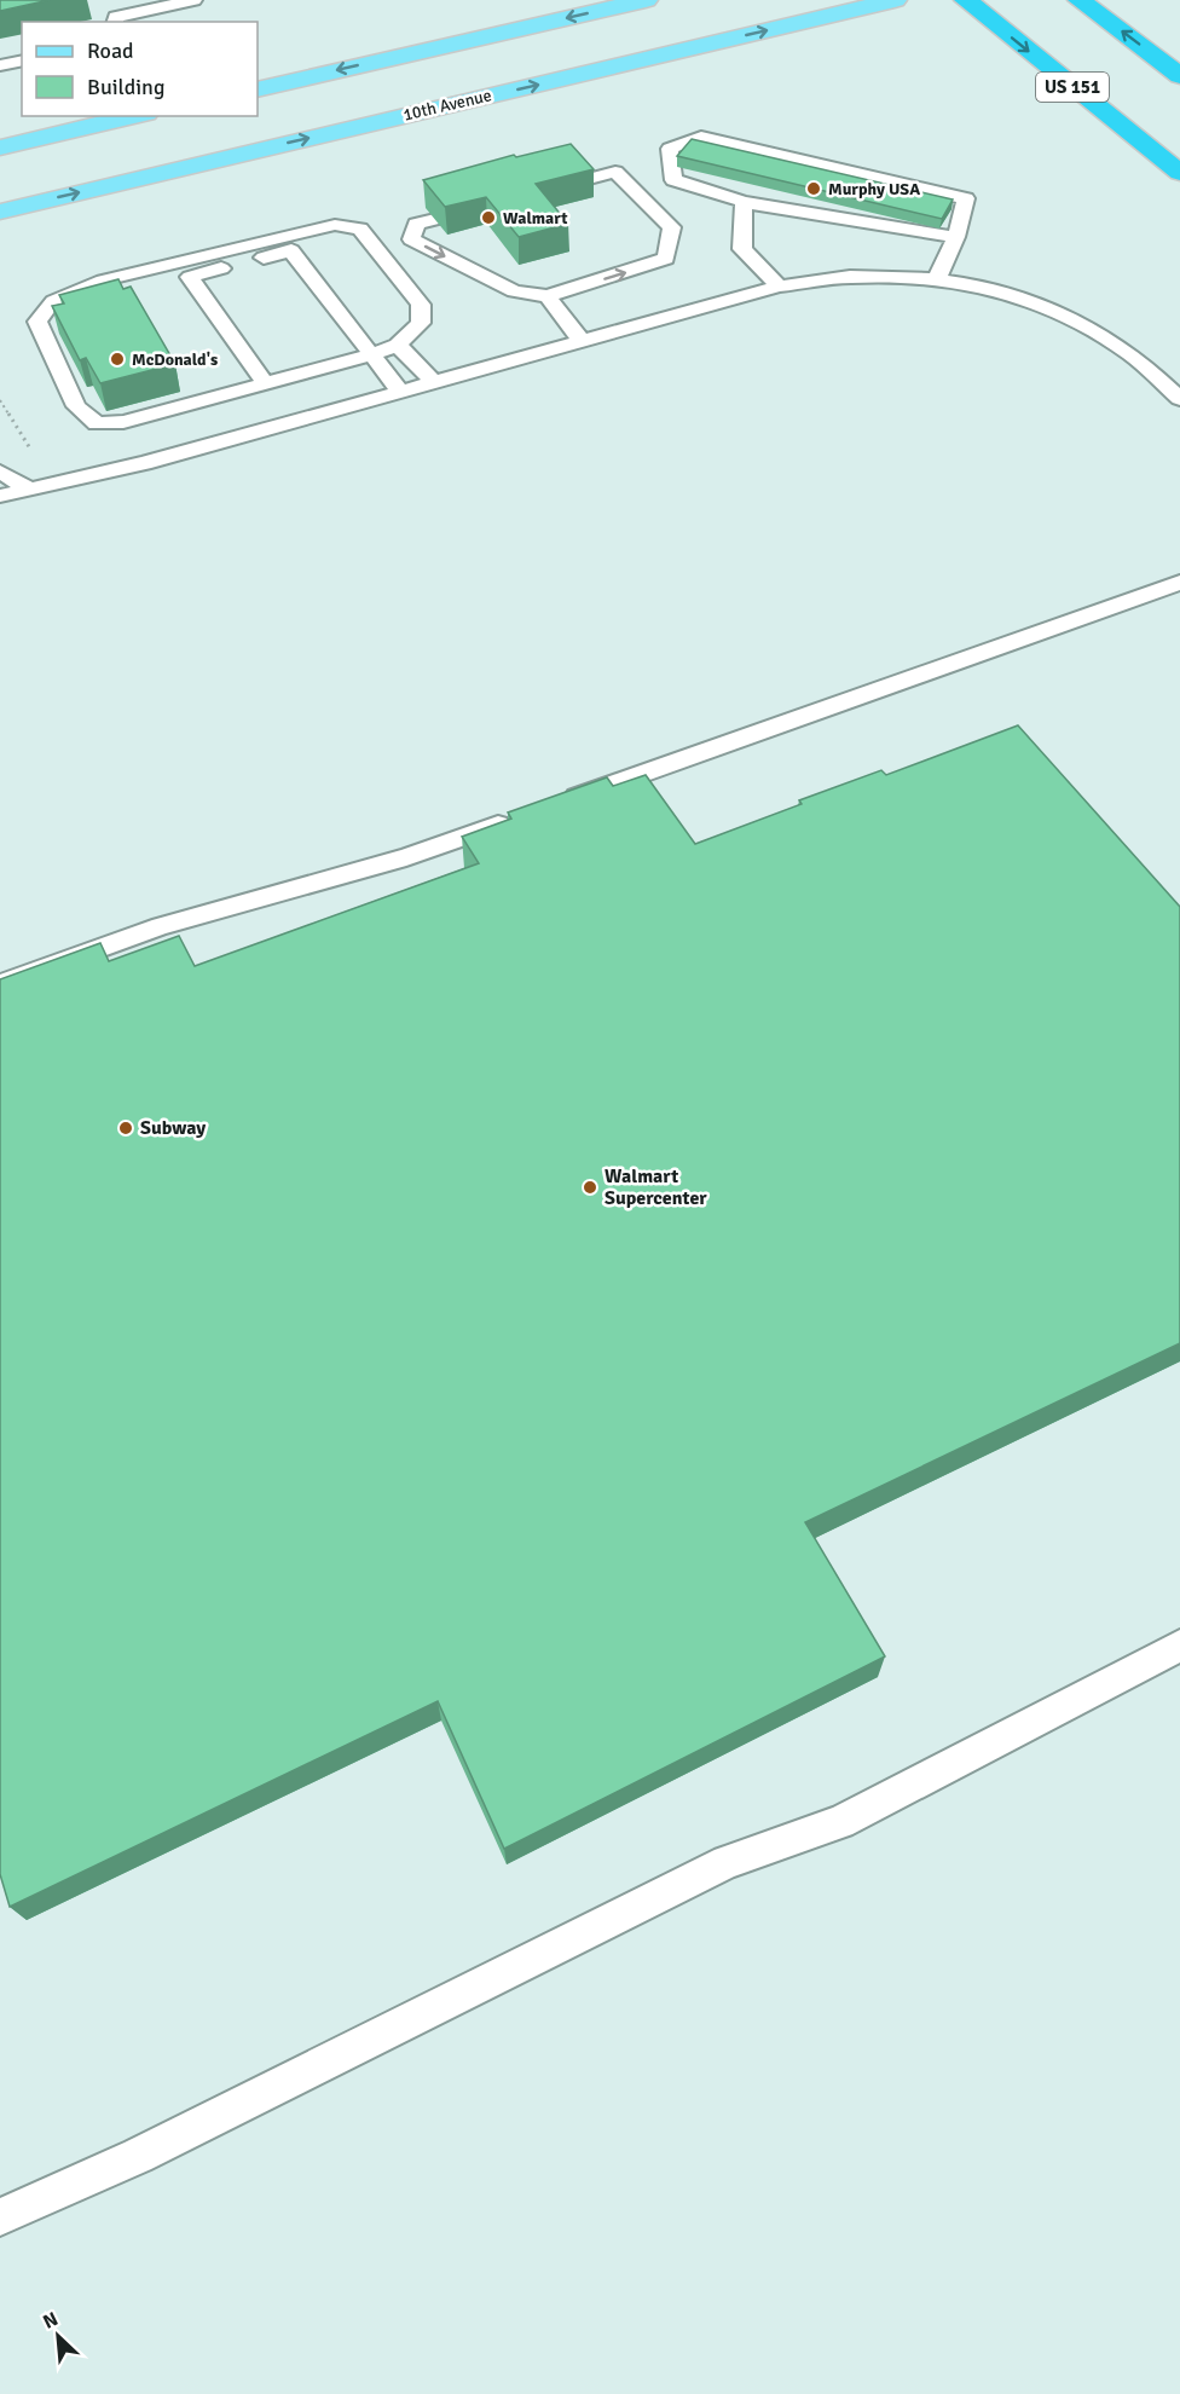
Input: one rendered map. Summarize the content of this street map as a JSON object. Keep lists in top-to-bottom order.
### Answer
{
  "streets": {
    "highway": ["US 151"],
    "main road": ["10th Avenue"]
  },
  "places": [
    "Murphy USA",
    "Walmart",
    "McDonald's",
    "Subway",
    "Walmart Supercenter"
  ],
  "legend": ["Road", "Building"],
  "north": "top left"
}
